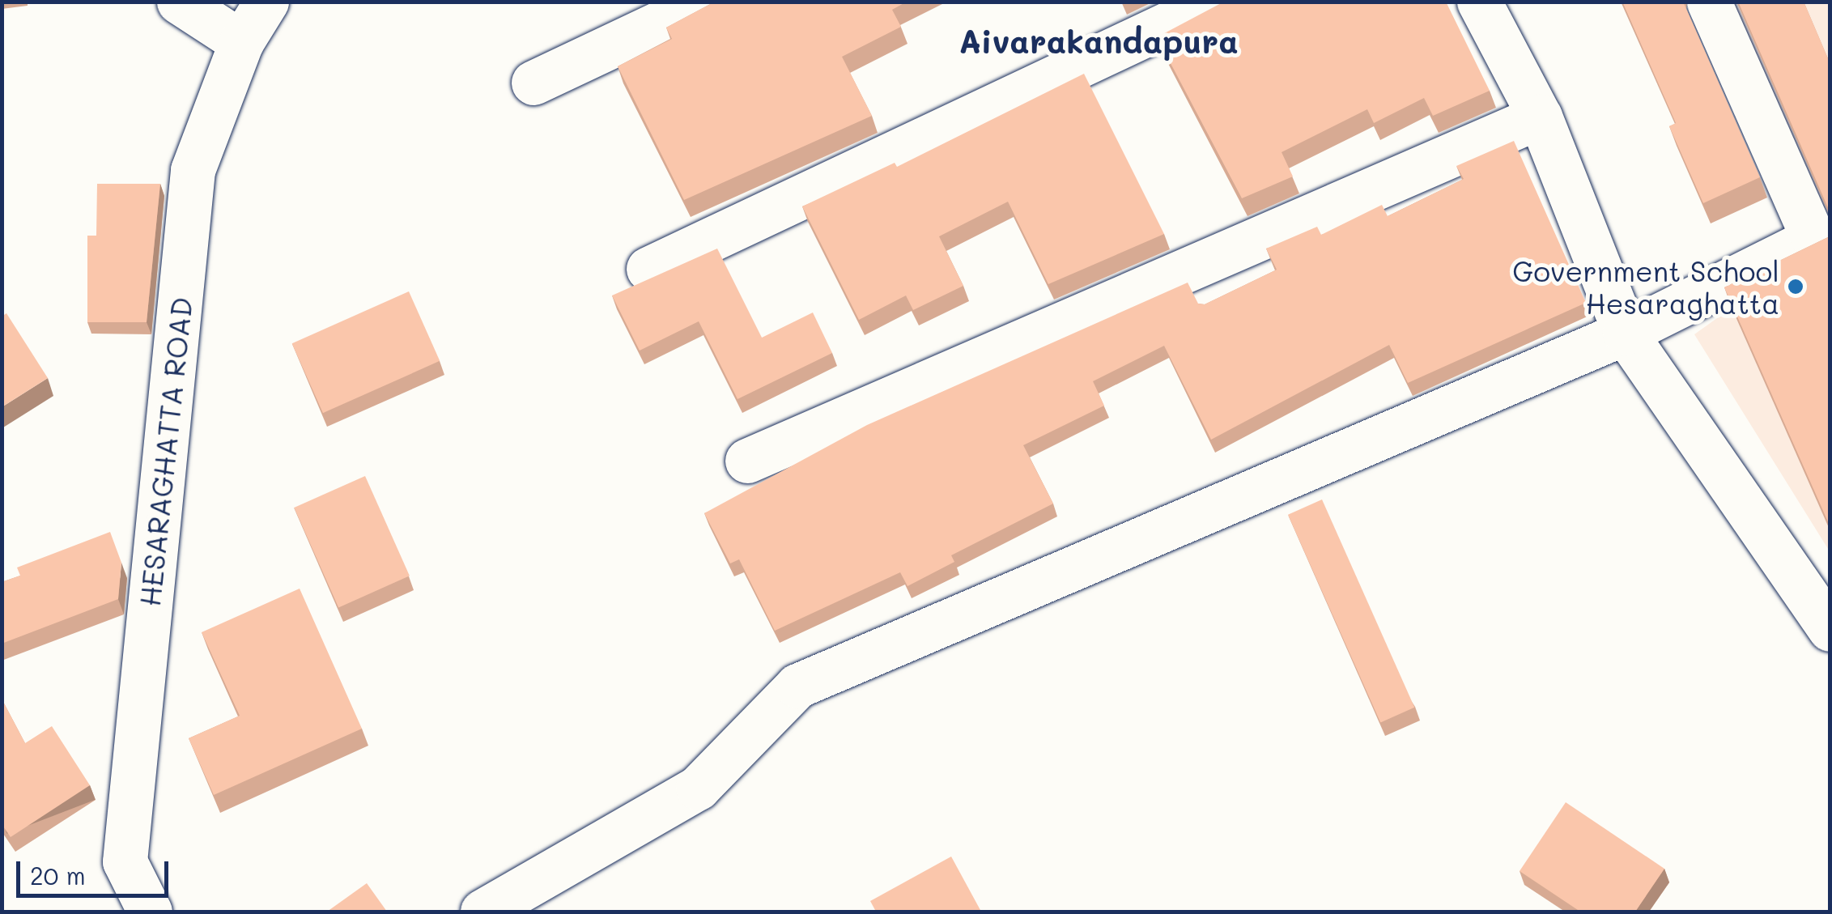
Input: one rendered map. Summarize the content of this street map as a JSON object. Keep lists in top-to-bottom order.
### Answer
{
  "streets": {
    "street": ["HESARAGHATTA ROAD"]
  },
  "districts": ["Aivarakandapura"],
  "places": ["Government School Hesaraghatta"],
  "scale_bar": "20 m"
}
